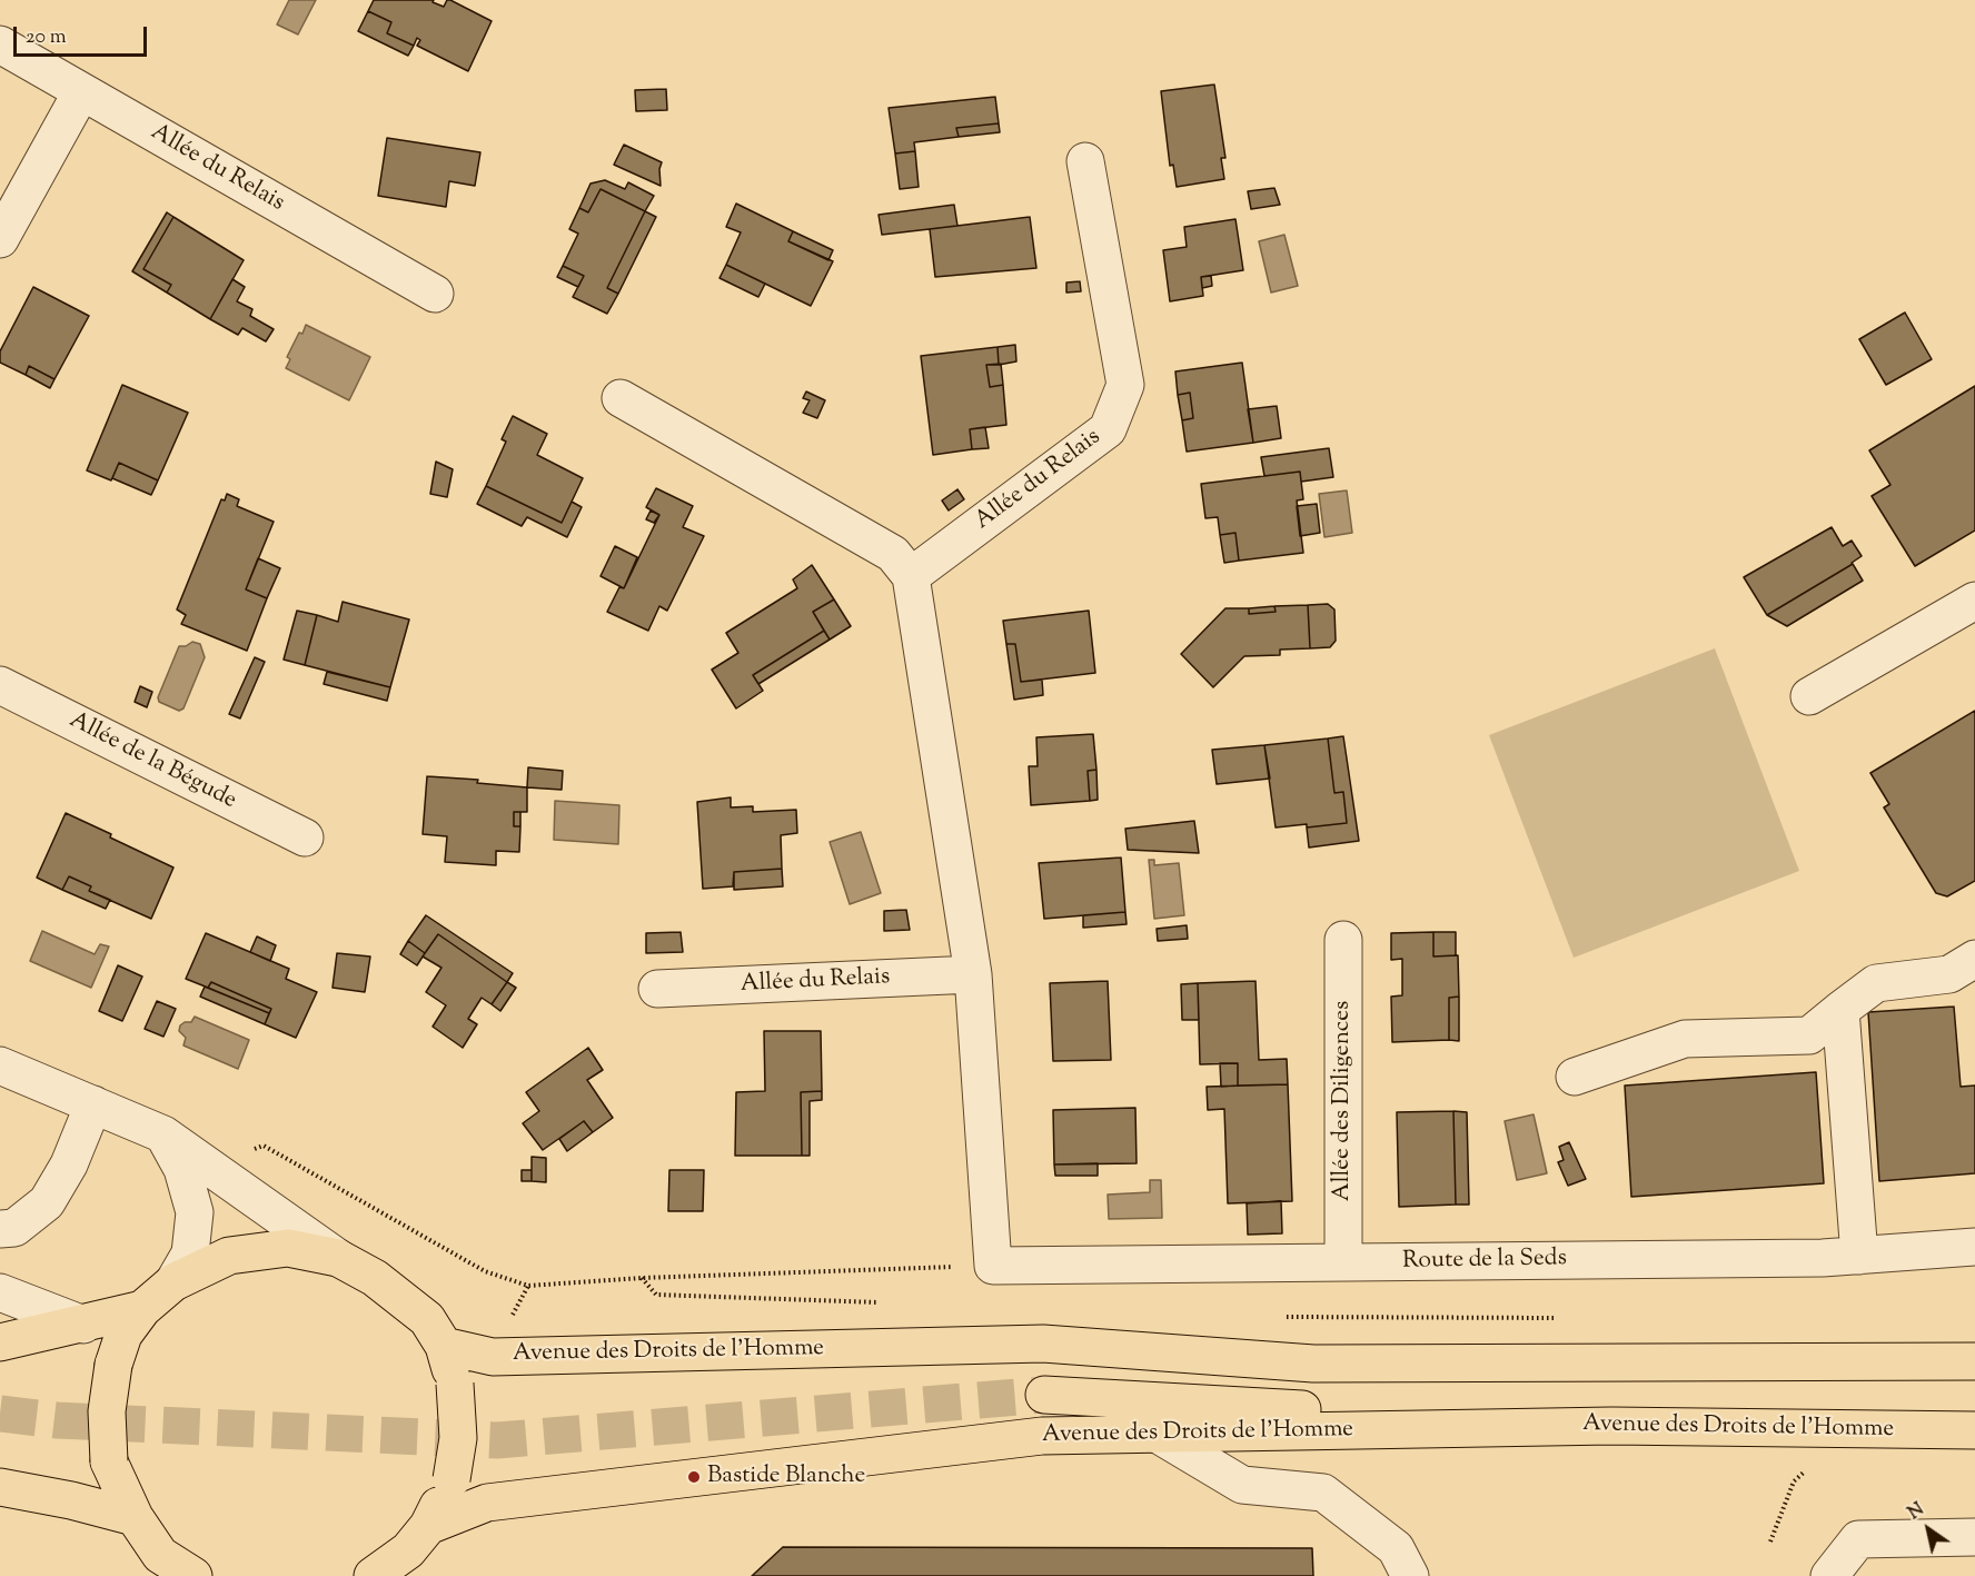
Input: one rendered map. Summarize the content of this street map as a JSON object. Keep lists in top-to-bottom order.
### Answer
{
  "streets": {
    "main road": ["Avenue des Droits de l'Homme"],
    "street": [
      "Allée du Relais",
      "Allée de la Bégude",
      "Allée des Diligences",
      "Route de la Seds"
    ]
  },
  "crossings": [
    ["Allée des Diligences", "Route de la Seds"]
  ],
  "places": ["Bastide Blanche"],
  "scale_bar": "20 m",
  "north": "top left"
}
